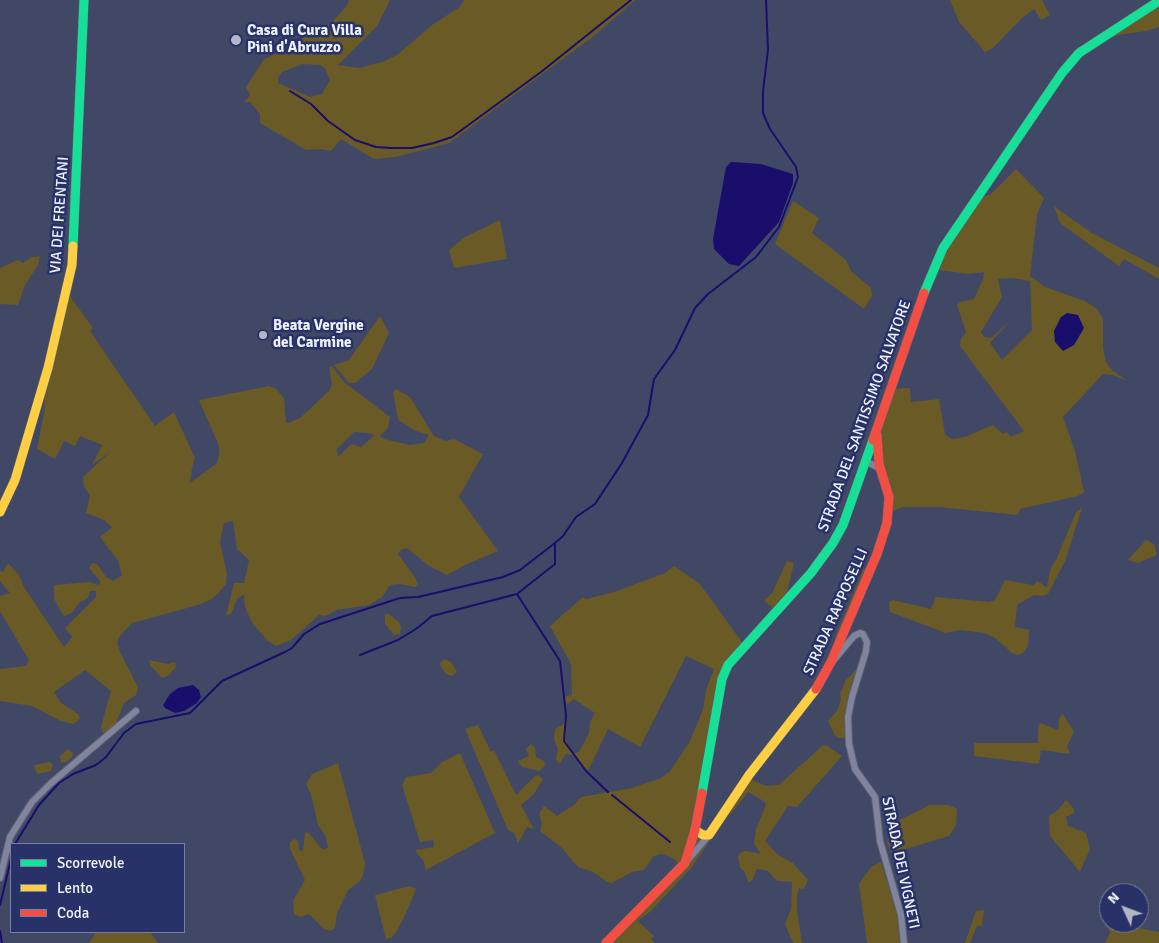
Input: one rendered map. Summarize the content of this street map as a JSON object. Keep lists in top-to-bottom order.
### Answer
{
  "streets": {
    "street": [
      "VIA DEI FRENTANI",
      "STRADA DEL SANTISSIMO SALVATORE",
      "STRADA RAPPOSELLI",
      "STRADA DEI VIGNETI"
    ]
  },
  "crossings": [
    ["STRADA DEL SANTISSIMO SALVATORE", "STRADA RAPPOSELLI"],
    ["STRADA RAPPOSELLI", "STRADA DEI VIGNETI"]
  ],
  "places": ["Casa di Cura Villa Pini d'Abruzzo", "Beata Vergine del Carmine"],
  "legend": ["Scorrevole", "Lento", "Coda"],
  "north": "top left"
}
